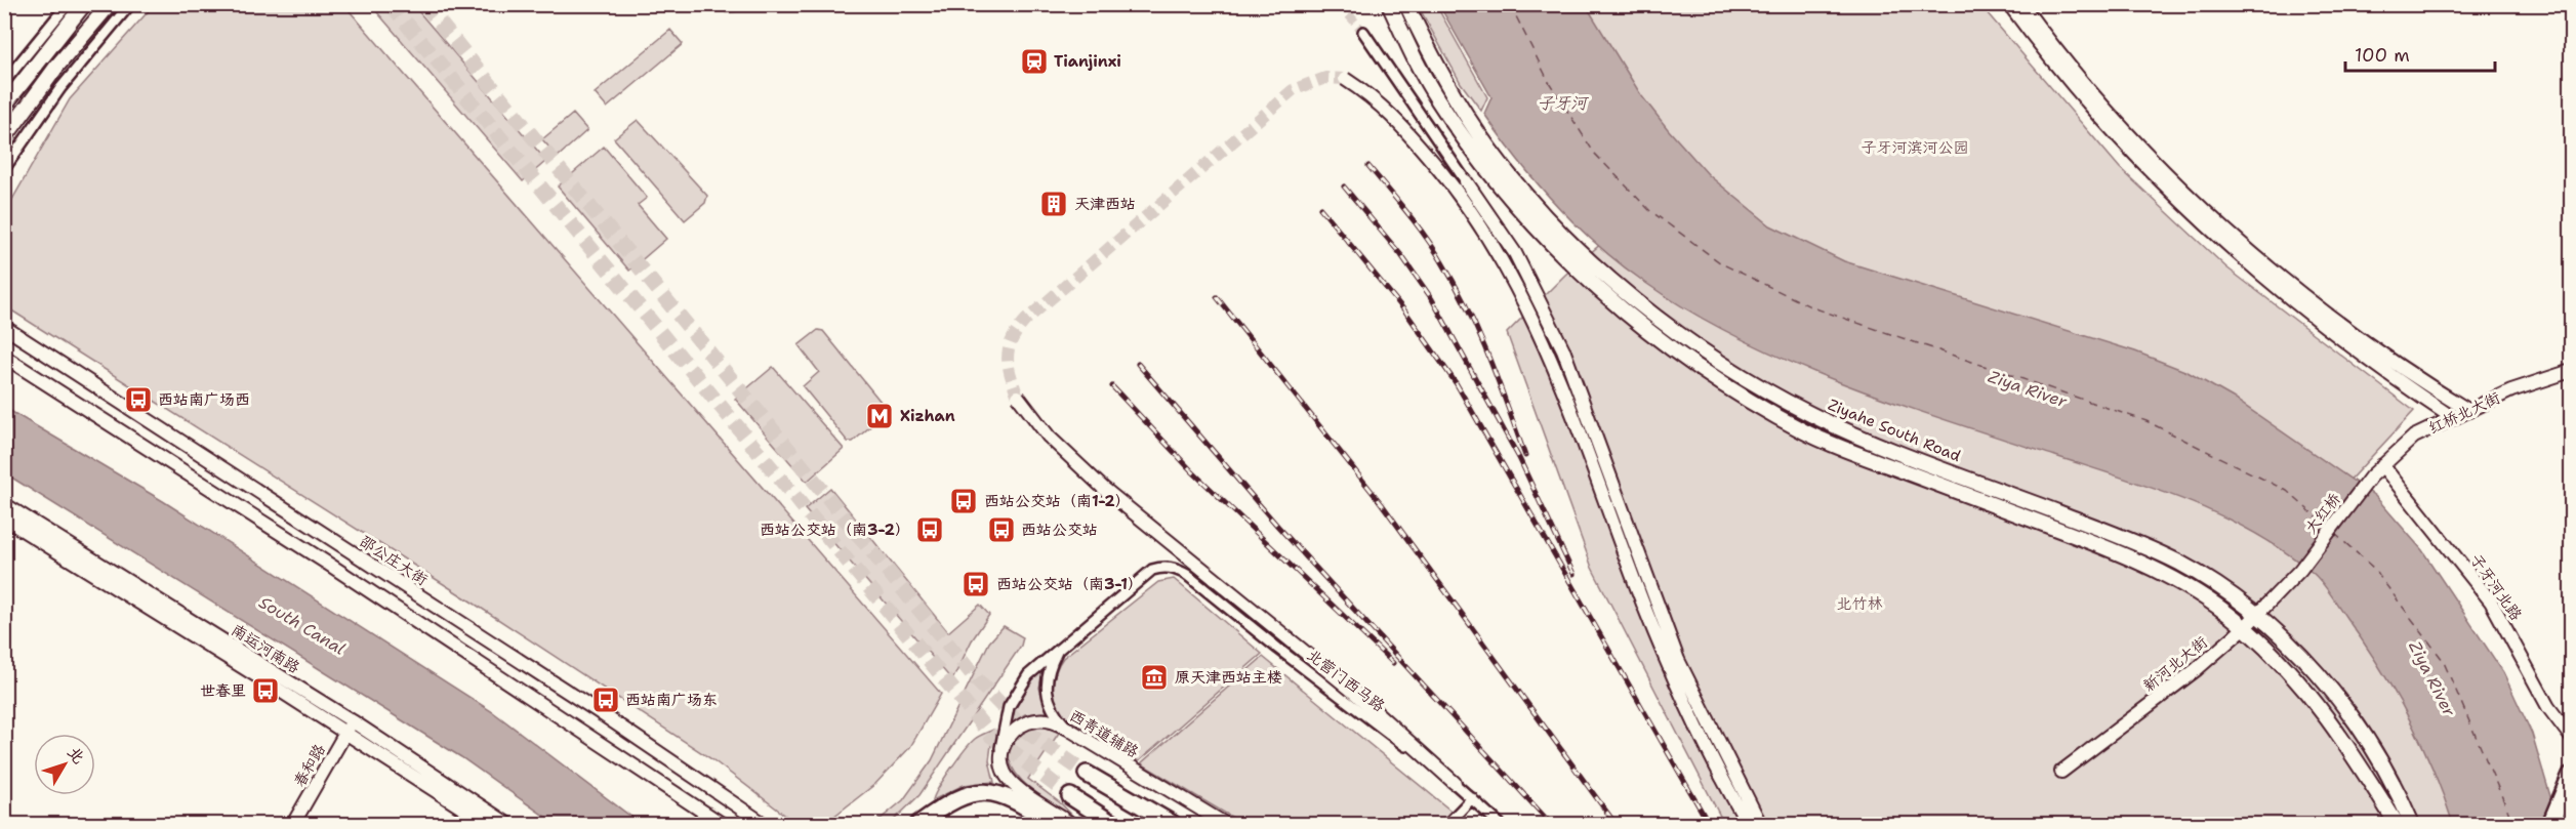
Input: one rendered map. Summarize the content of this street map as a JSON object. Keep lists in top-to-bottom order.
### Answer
{
  "streets": {
    "main road": ["Ziyahe South Road"],
    "street": [
      "红桥北大街",
      "大红桥",
      "邵公庄大街",
      "子牙河北路",
      "南运河南路",
      "新河北大街",
      "北营门西马路",
      "西青道辅路",
      "春和路"
    ]
  },
  "crossings": [
    ["红桥北大街", "大红桥"],
    ["红桥北大街", "子牙河北路"],
    ["Ziyahe South Road", "新河北大街"],
    ["大红桥", "新河北大街"],
    ["南运河南路", "春和路"]
  ],
  "water": ["子牙河", "Ziya River", "South Canal"],
  "parks": ["子牙河滨河公园", "北竹林"],
  "places": {
    "station": ["Tianjinxi"],
    "building": ["天津西站"],
    "bus stop": [
      "西站南广场西",
      "西站公交站（南1-2）",
      "西站公交站（南3-2）",
      "西站公交站",
      "西站公交站（南3-1）",
      "世春里",
      "西站南广场东"
    ],
    "metro station": ["Xizhan"],
    "museum": ["原天津西站主楼"]
  },
  "scale_bar": "100 m",
  "north": "top right"
}
